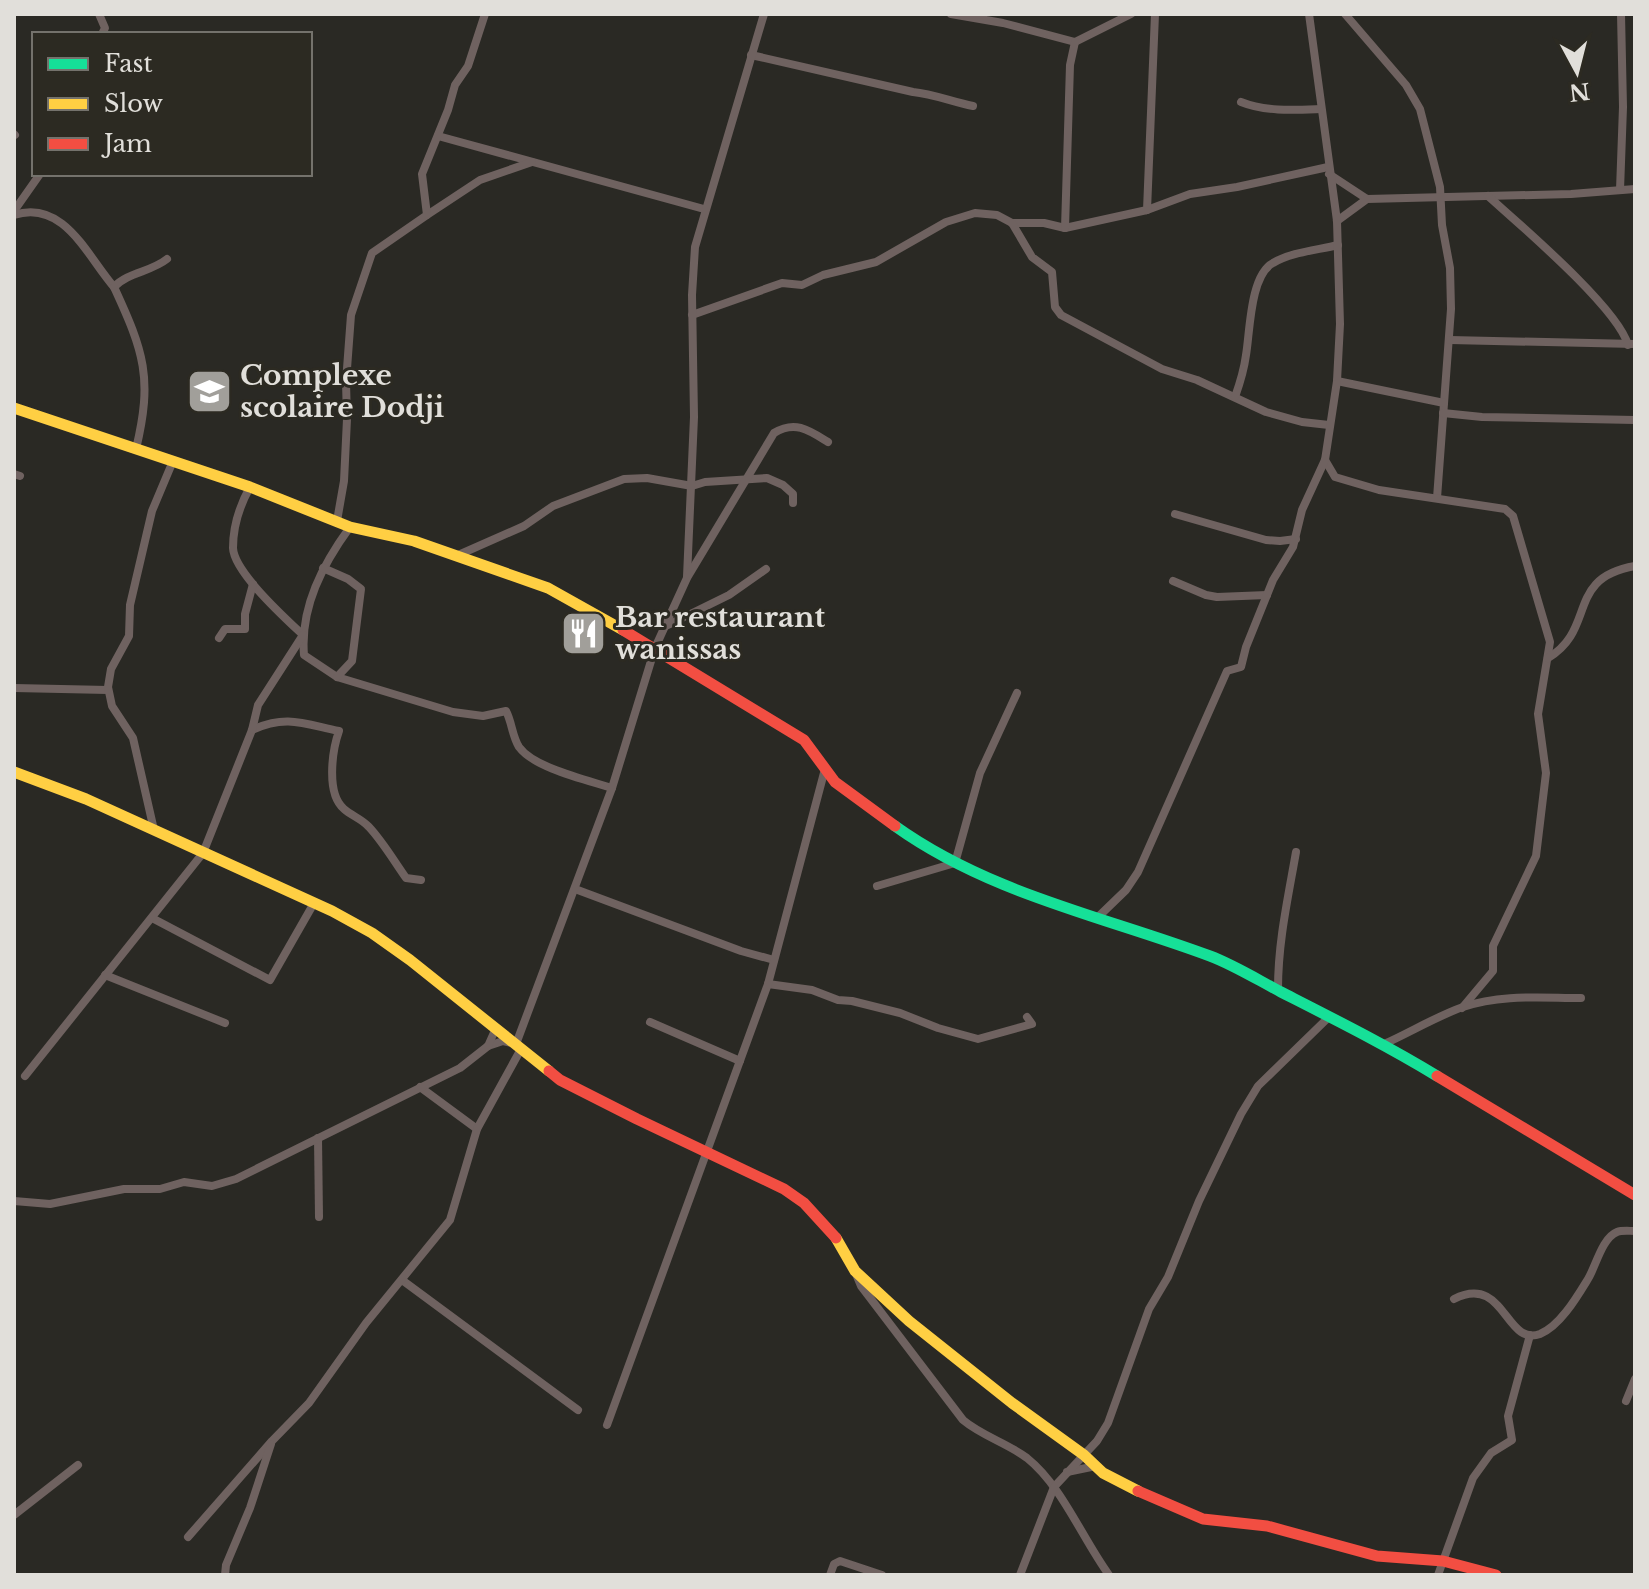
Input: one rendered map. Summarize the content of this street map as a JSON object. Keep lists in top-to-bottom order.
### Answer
{
  "places": {
    "school or university": ["Complexe scolaire Dodji"],
    "restaurant": ["Bar restaurant wanissas"]
  },
  "legend": ["Fast", "Slow", "Jam"],
  "north": "bottom"
}
